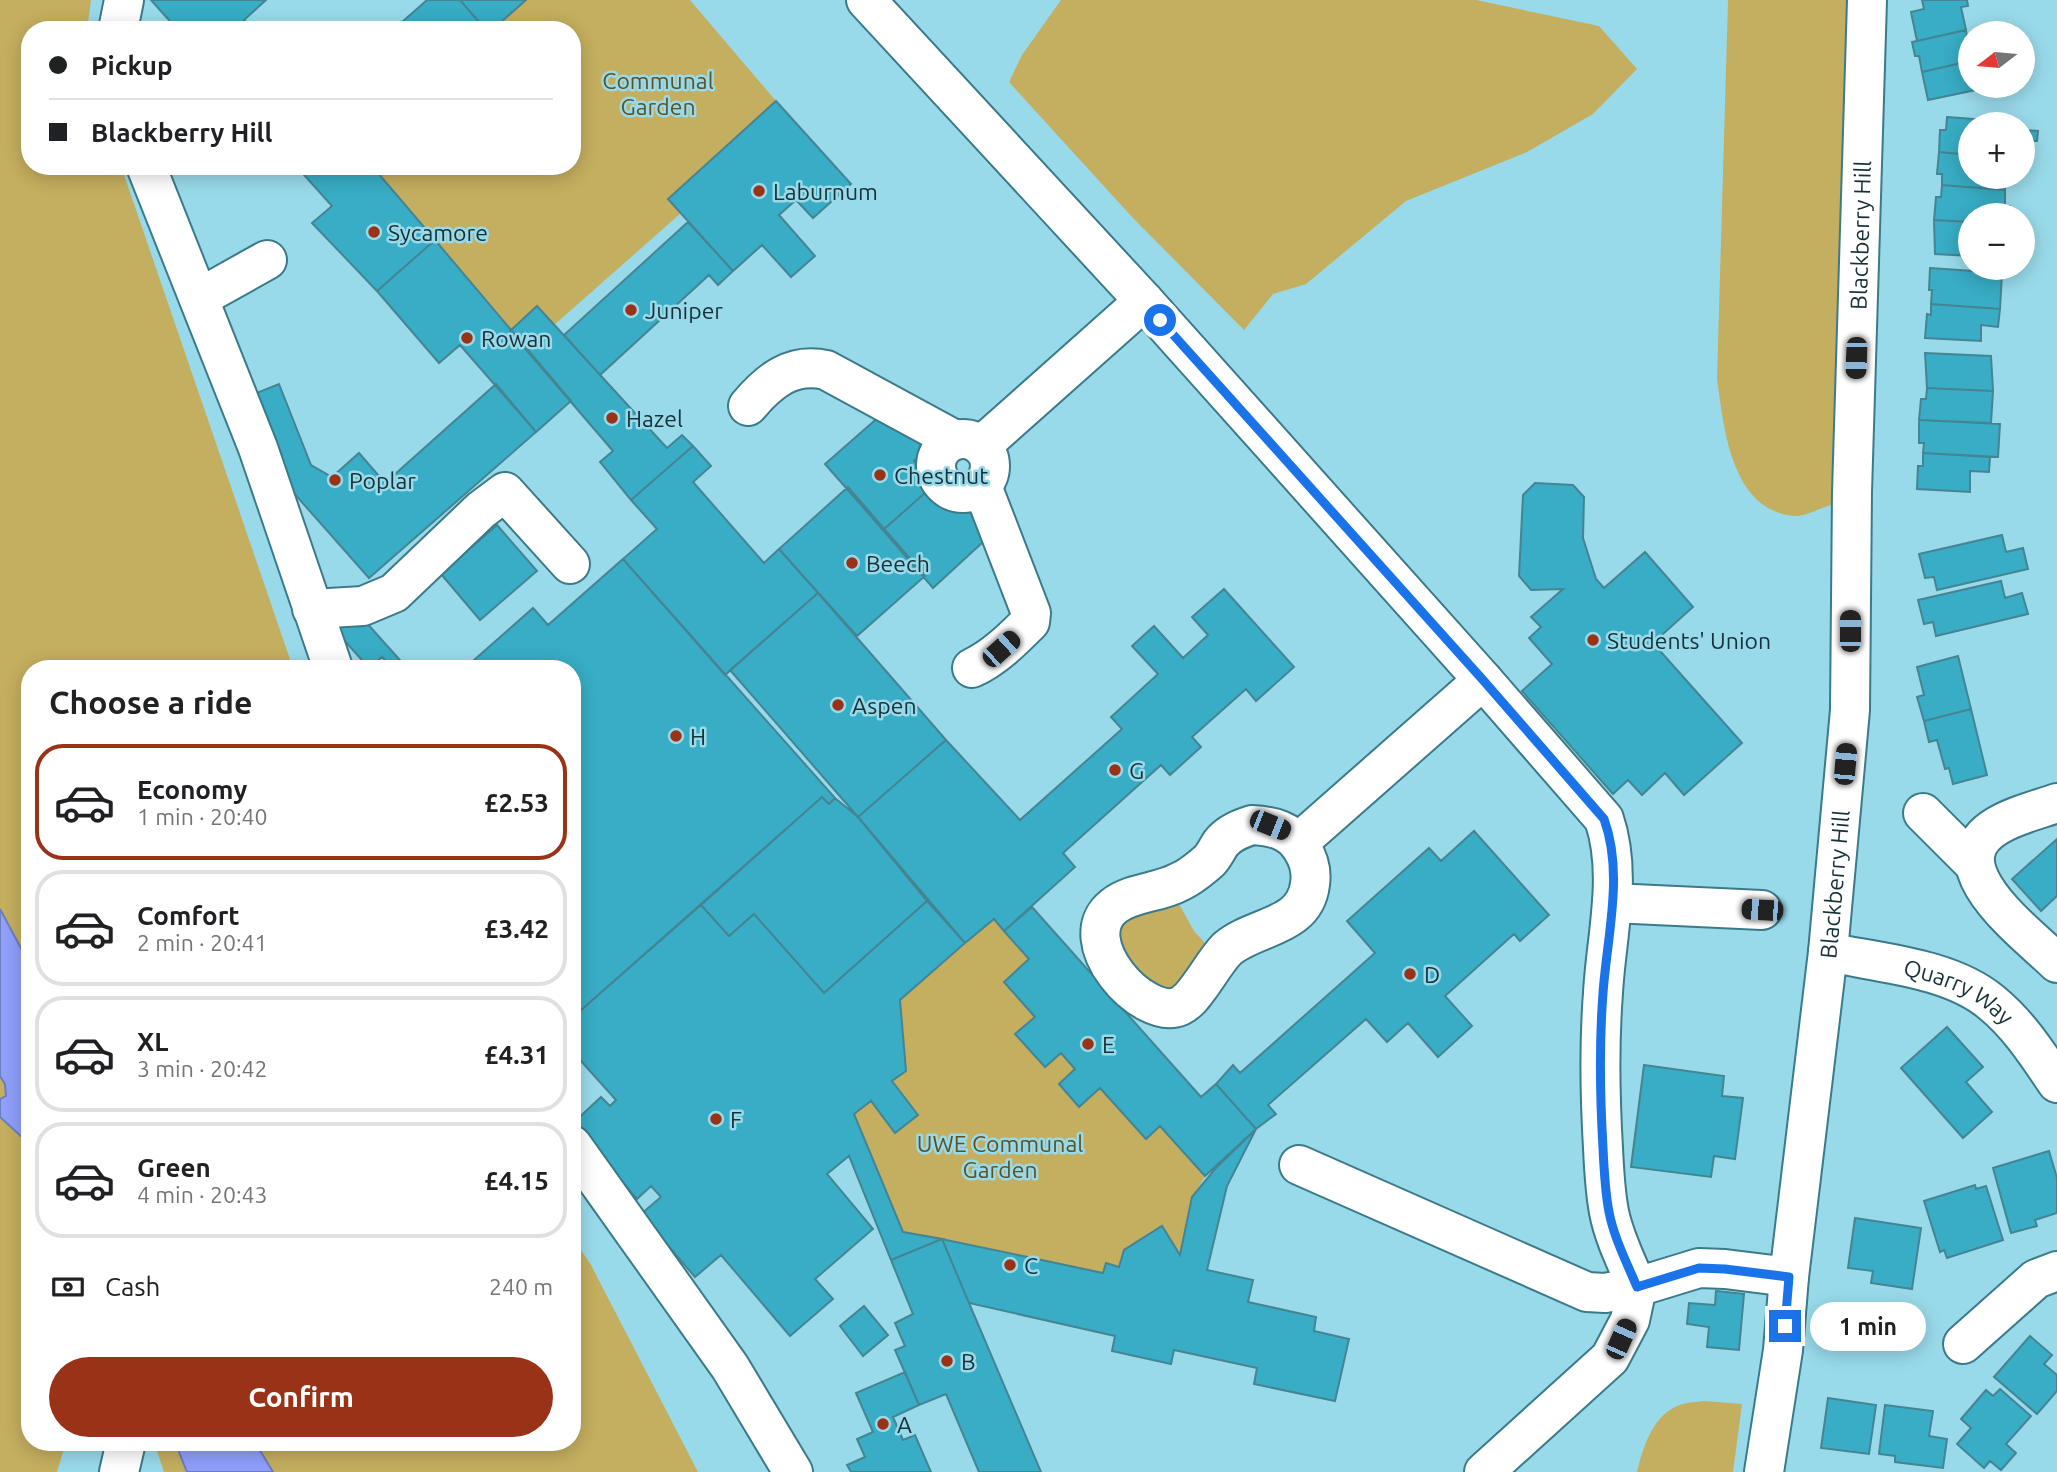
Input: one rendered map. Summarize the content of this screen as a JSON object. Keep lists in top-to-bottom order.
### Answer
{
  "streets": {
    "street": ["Blackberry Hill", "Quarry Way"]
  },
  "crossings": [
    ["Blackberry Hill", "Quarry Way"]
  ],
  "parks": ["Communal Garden", "UWE Communal Garden"],
  "places": [
    "Laburnum",
    "Sycamore",
    "Juniper",
    "Rowan",
    "Hazel",
    "Chestnut",
    "Poplar",
    "Beech",
    "Students' Union",
    "Aspen",
    "H",
    "G",
    "D",
    "E",
    "F",
    "C",
    "B",
    "A"
  ],
  "north": "left",
  "page": {
    "map_buttons": ["+", "−"],
    "banner": ["Pickup", "Blackberry Hill"],
    "heading": "Choose a ride",
    "list": [
      {
        "name": "Economy",
        "note": "1 min · 20:40",
        "value": "£2.53"
      },
      {
        "name": "Comfort",
        "note": "2 min · 20:41",
        "value": "£3.42"
      },
      {
        "name": "XL",
        "note": "3 min · 20:42",
        "value": "£4.31"
      },
      {
        "name": "Green",
        "note": "4 min · 20:43",
        "value": "£4.15"
      }
    ],
    "pay": ["Cash", "240 m"],
    "bubble": "1 min",
    "buttons": "Confirm"
  }
}
